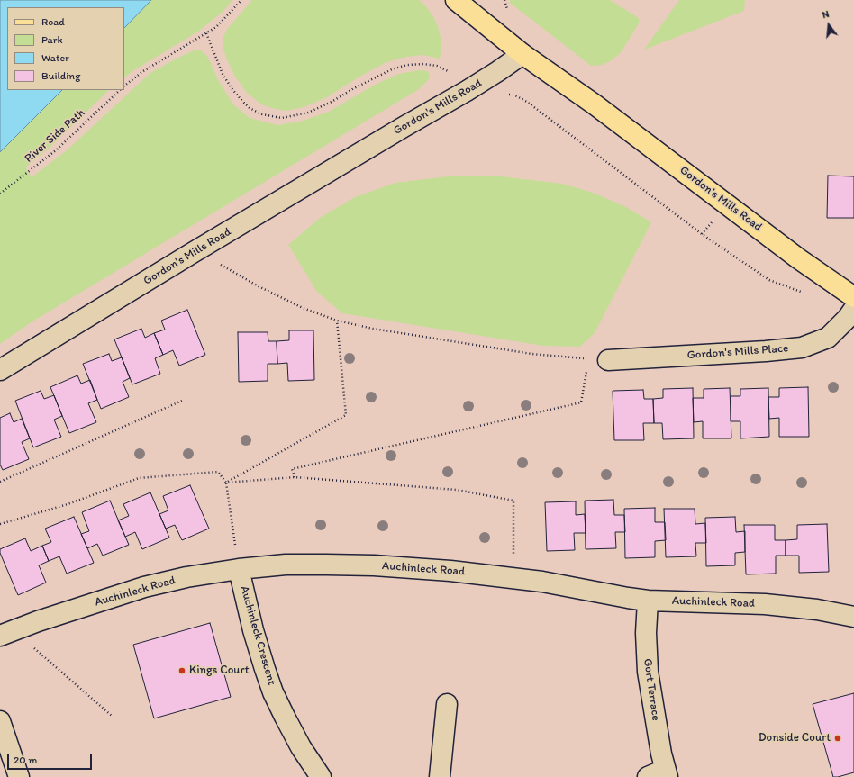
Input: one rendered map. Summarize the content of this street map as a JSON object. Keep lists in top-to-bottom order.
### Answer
{
  "streets": {
    "main road": ["Gordon's Mills Road"],
    "street": [
      "Gordon's Mills Place",
      "Auchinleck Road",
      "Auchinleck Crescent",
      "Gort Terrace"
    ],
    "path": ["River Side Path"]
  },
  "crossings": [
    ["Auchinleck Road", "Auchinleck Crescent"],
    ["Auchinleck Road", "Gort Terrace"]
  ],
  "places": ["Kings Court", "Donside Court"],
  "legend": [
    "Road",
    "Park",
    "Water",
    "Building"
  ],
  "scale_bar": "20 m",
  "north": "top"
}
